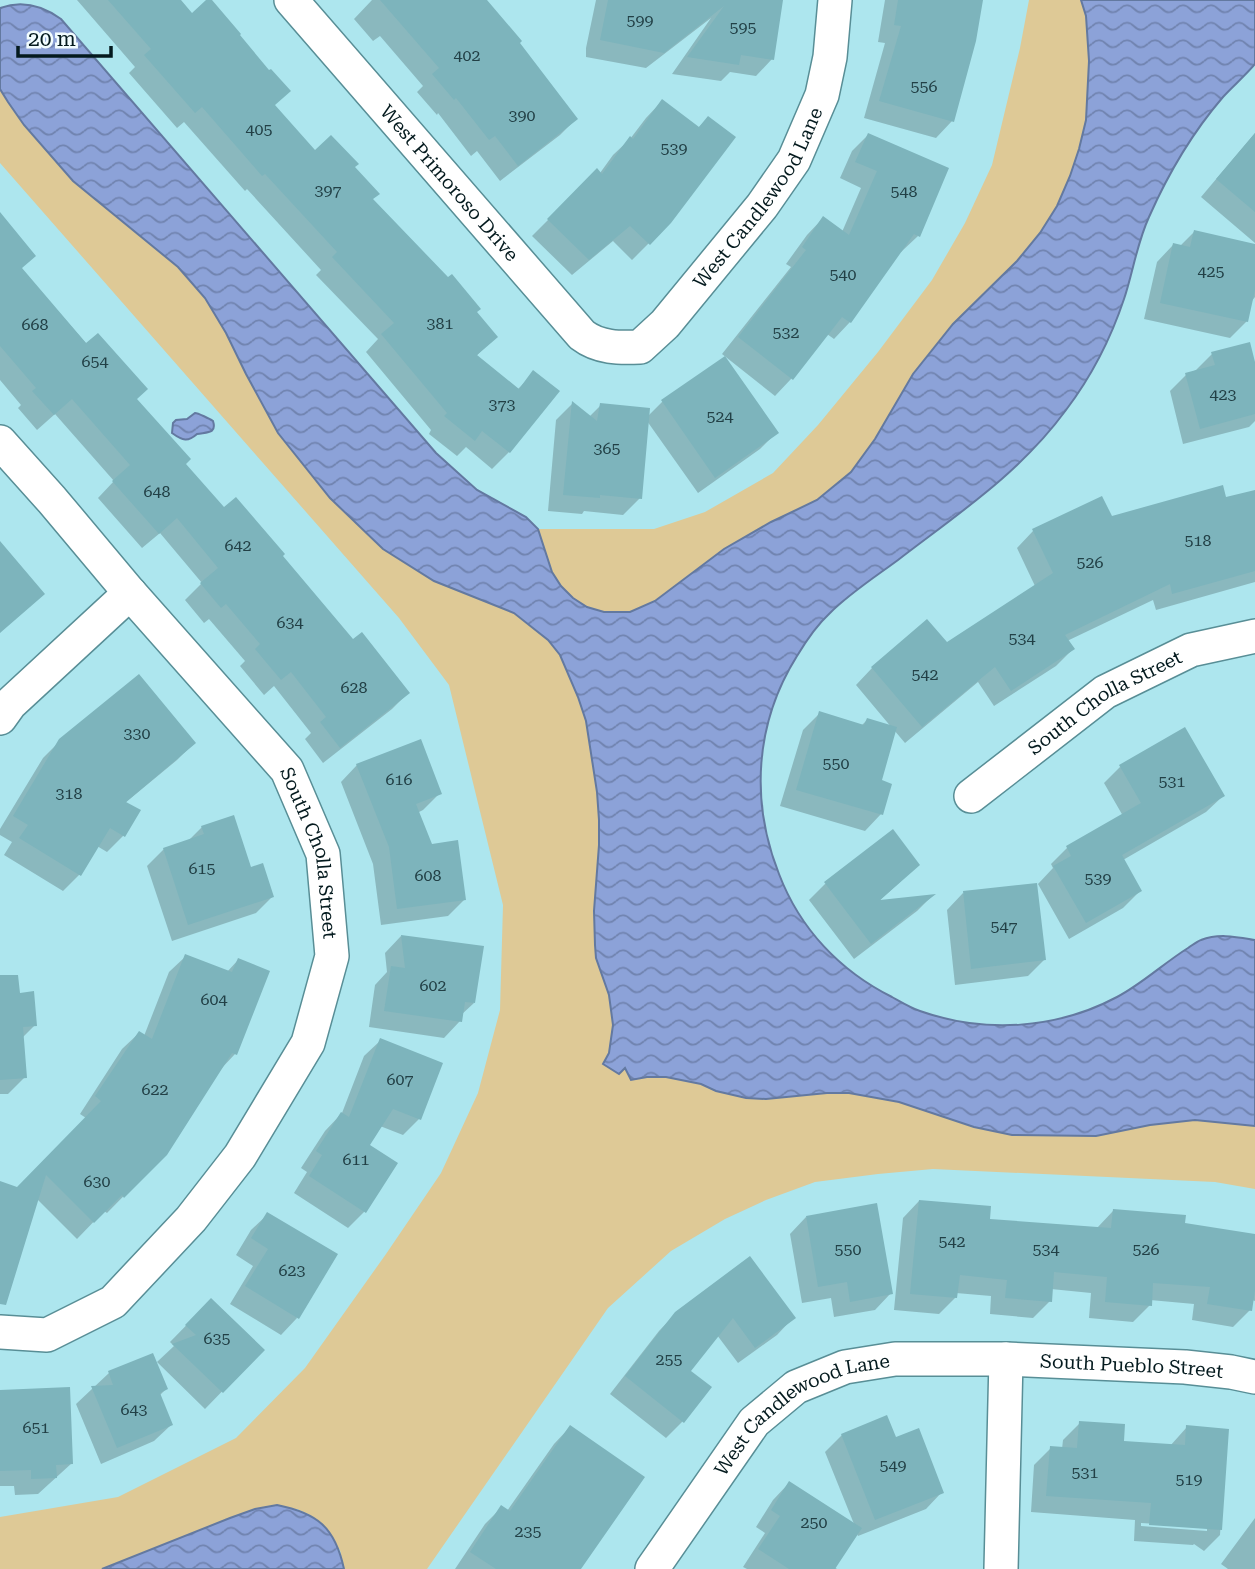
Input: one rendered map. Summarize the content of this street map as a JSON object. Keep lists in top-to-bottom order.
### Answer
{
  "streets": {
    "street": [
      "West Primoroso Drive",
      "West Candlewood Lane",
      "South Cholla Street",
      "South Pueblo Street"
    ]
  },
  "crossings": [
    ["West Primoroso Drive", "West Candlewood Lane"],
    ["West Candlewood Lane", "South Pueblo Street"]
  ],
  "house_numbers": [
    "599",
    "595",
    "402",
    "556",
    "390",
    "405",
    "539",
    "397",
    "548",
    "425",
    "540",
    "381",
    "668",
    "532",
    "654",
    "423",
    "373",
    "524",
    "365",
    "648",
    "518",
    "642",
    "526",
    "634",
    "534",
    "542",
    "628",
    "330",
    "550",
    "616",
    "531",
    "318",
    "615",
    "608",
    "539",
    "547",
    "602",
    "604",
    "607",
    "622",
    "611",
    "630",
    "542",
    "550",
    "534",
    "526",
    "623",
    "635",
    "255",
    "643",
    "651",
    "549",
    "531",
    "519",
    "250",
    "235"
  ],
  "scale_bar": "20 m"
}
